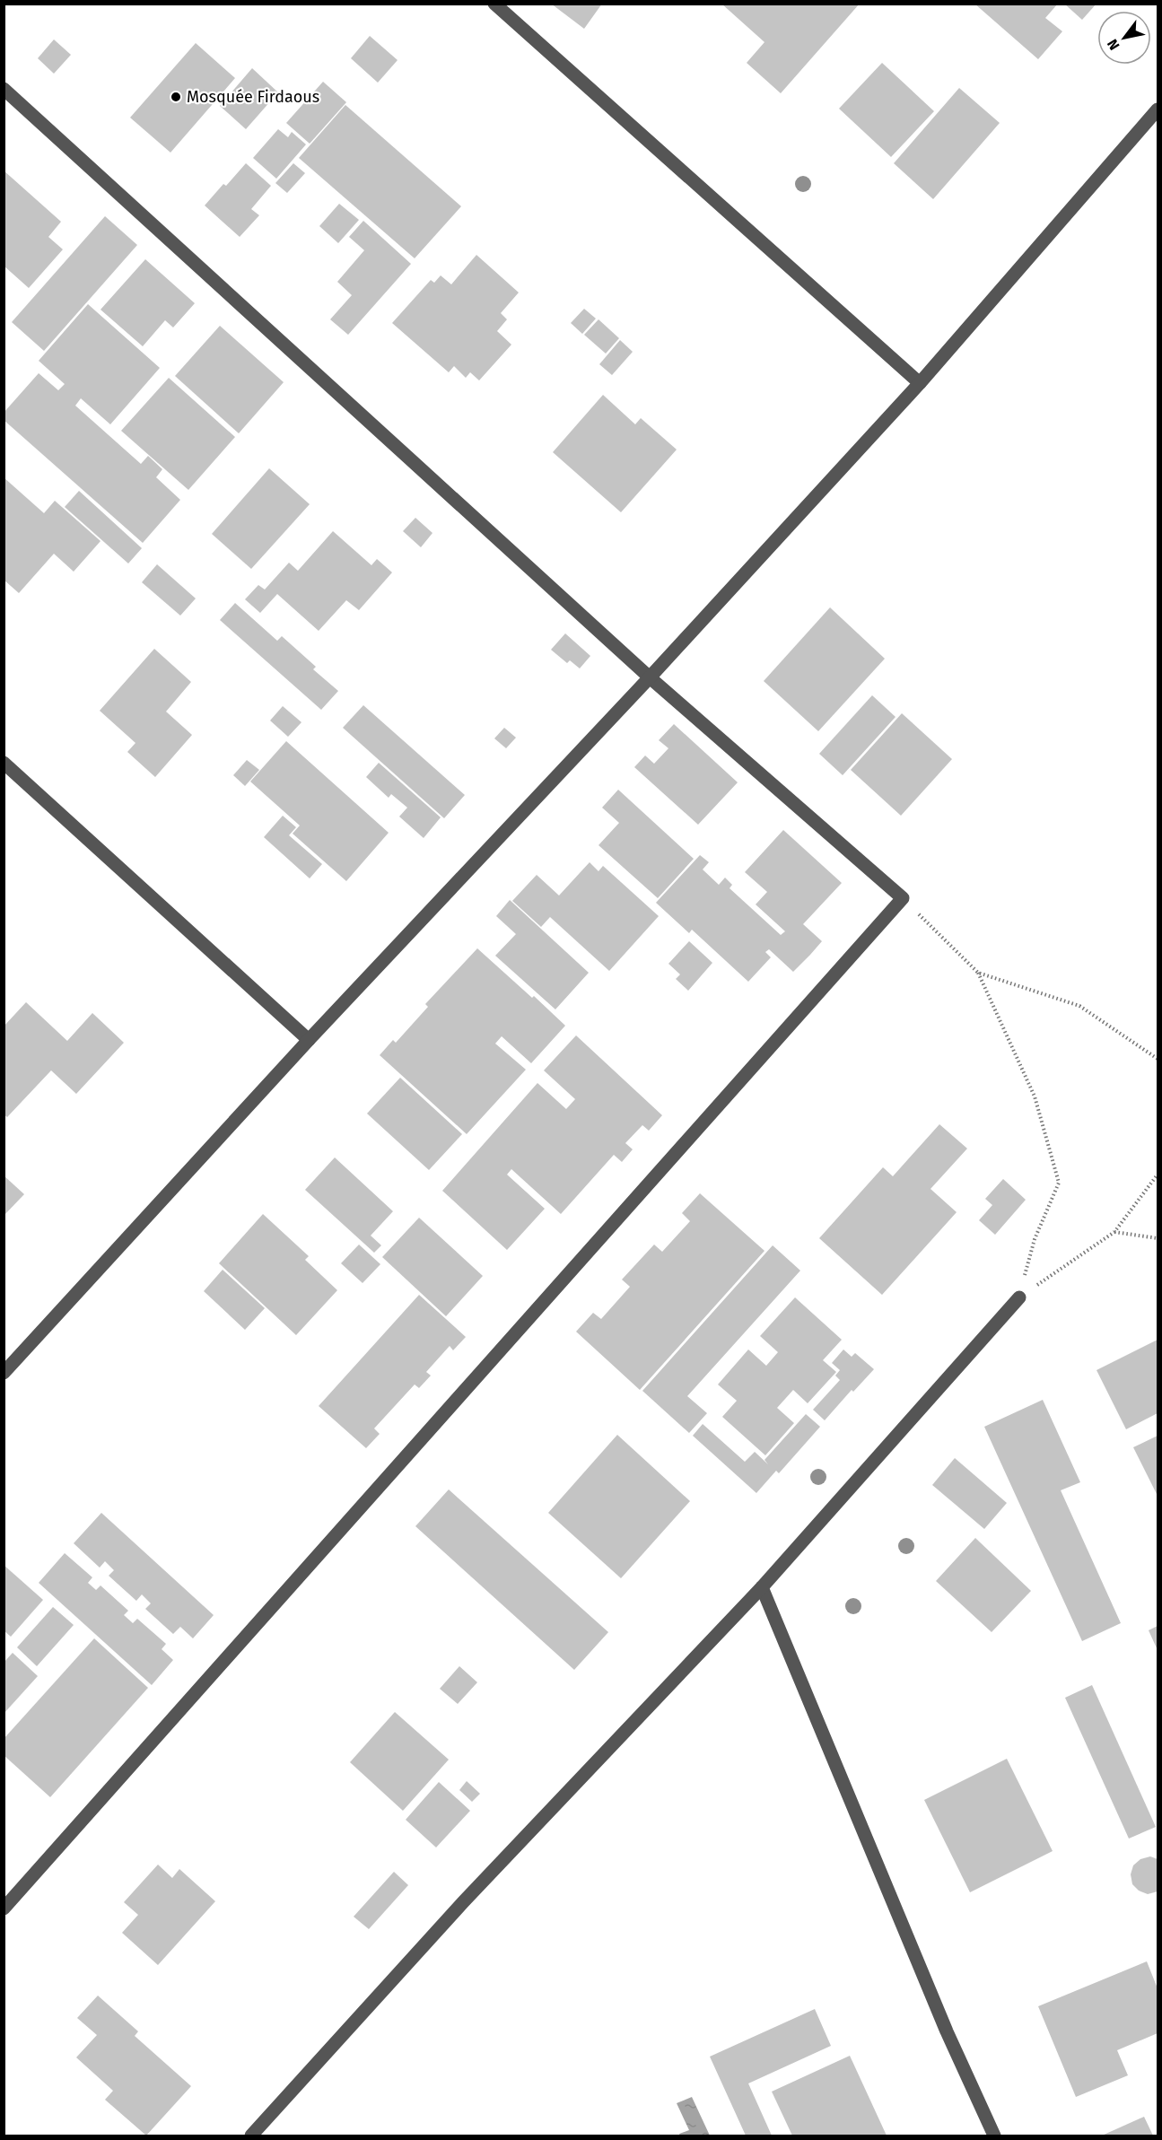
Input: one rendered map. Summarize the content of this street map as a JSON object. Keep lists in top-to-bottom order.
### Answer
{
  "places": ["Mosquée Firdaous"],
  "north": "bottom left"
}
